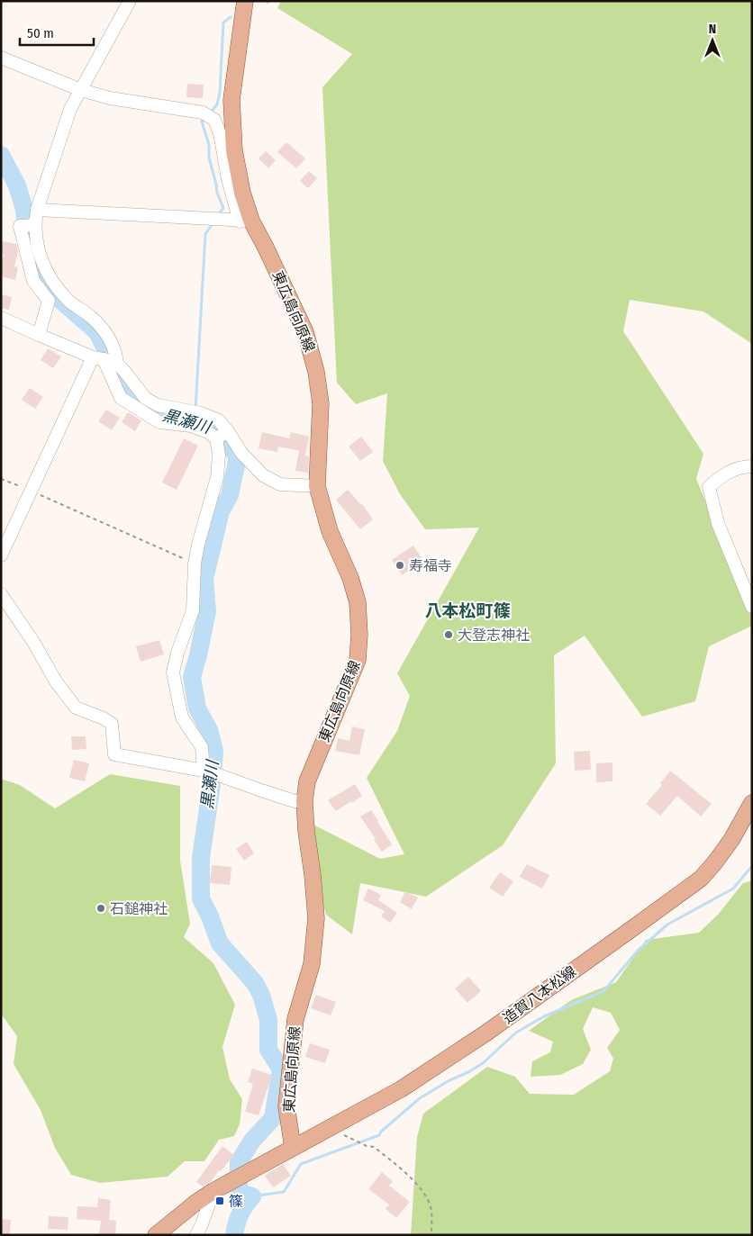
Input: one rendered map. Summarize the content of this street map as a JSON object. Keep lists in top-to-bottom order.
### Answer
{
  "streets": {
    "main road": ["東広島向原線", "造賀八本松線"]
  },
  "crossings": [
    ["東広島向原線", "造賀八本松線"]
  ],
  "districts": ["八本松町篠"],
  "water": ["黒瀬川"],
  "places": {
    "other": ["寿福寺", "大登志神社", "石鎚神社"],
    "transit": ["篠"]
  },
  "scale_bar": "50 m",
  "north": "top"
}
